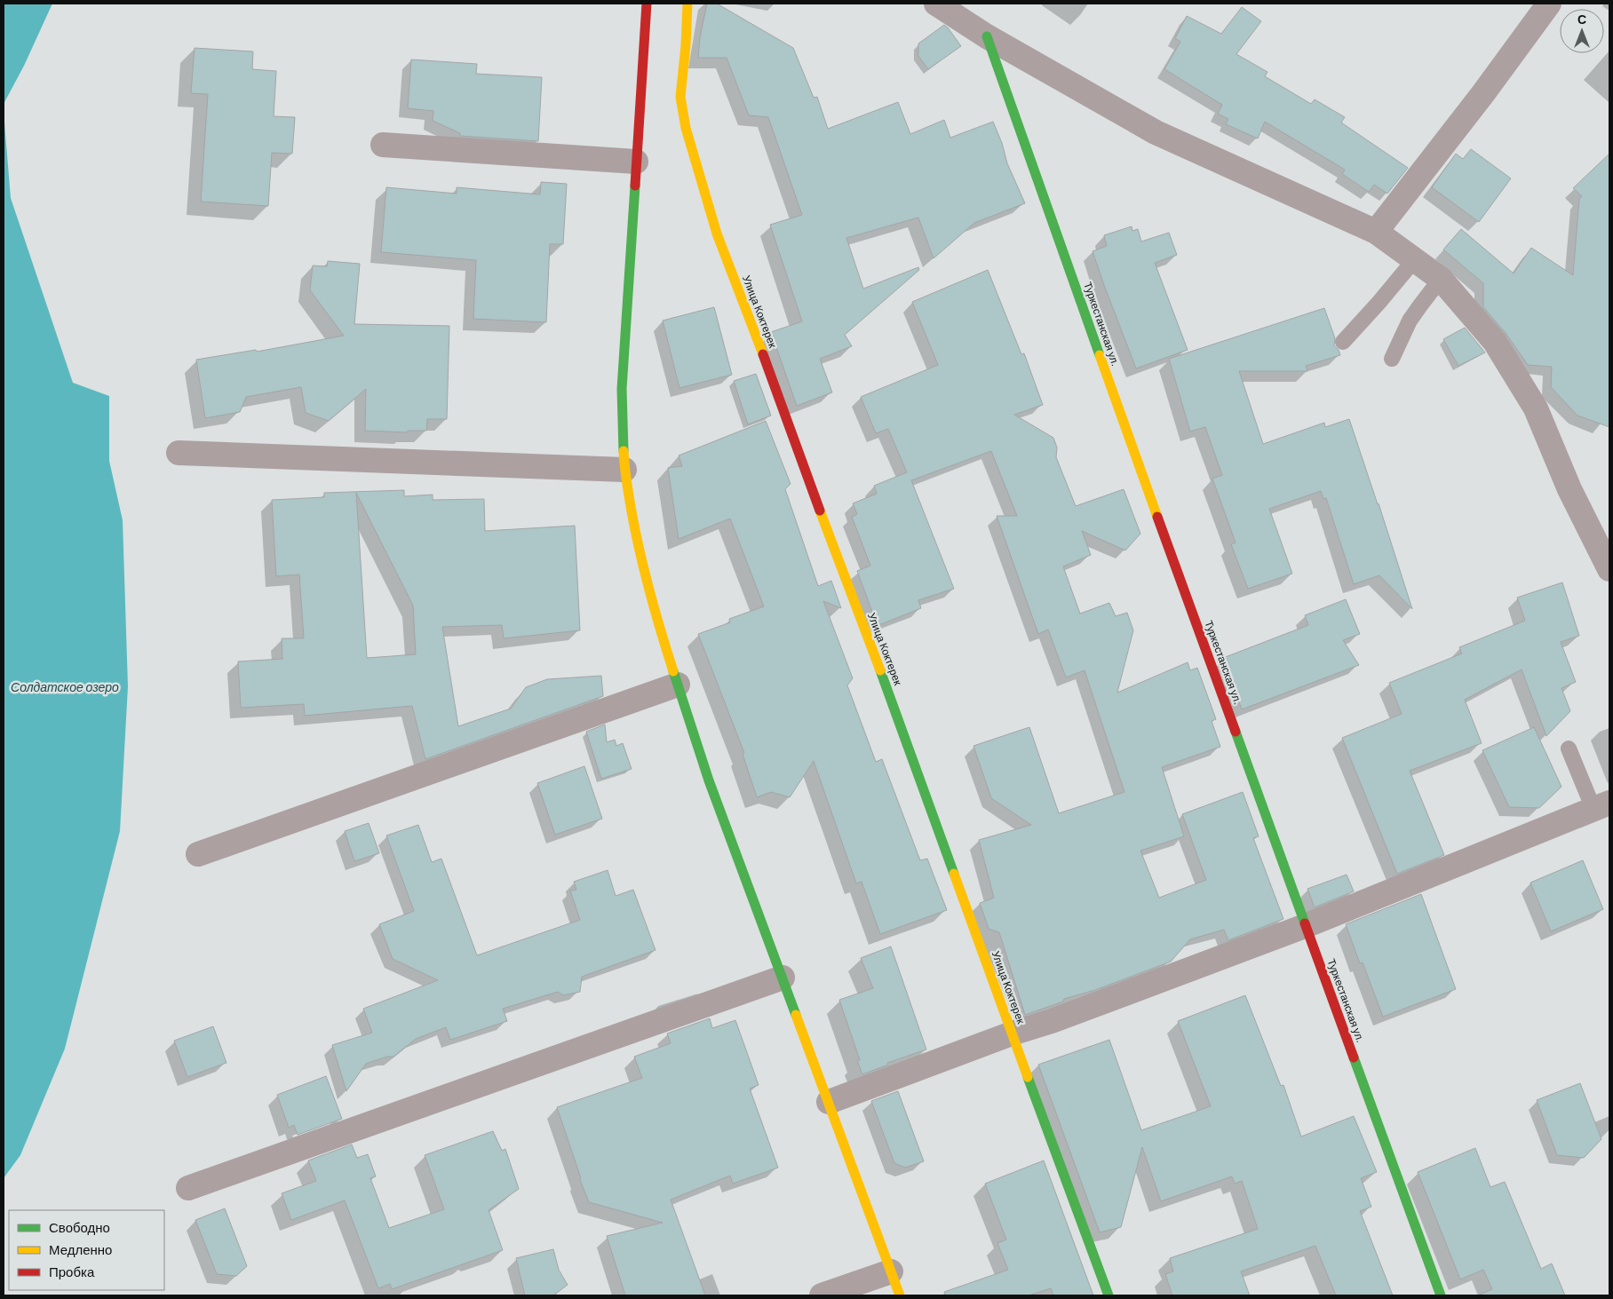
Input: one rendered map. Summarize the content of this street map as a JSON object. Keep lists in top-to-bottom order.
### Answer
{
  "streets": {
    "street": ["Улица Коктерек", "Туркестанская ул."]
  },
  "water": ["Солдатское озеро"],
  "legend": ["Свободно", "Медленно", "Пробка"],
  "north": "top"
}
